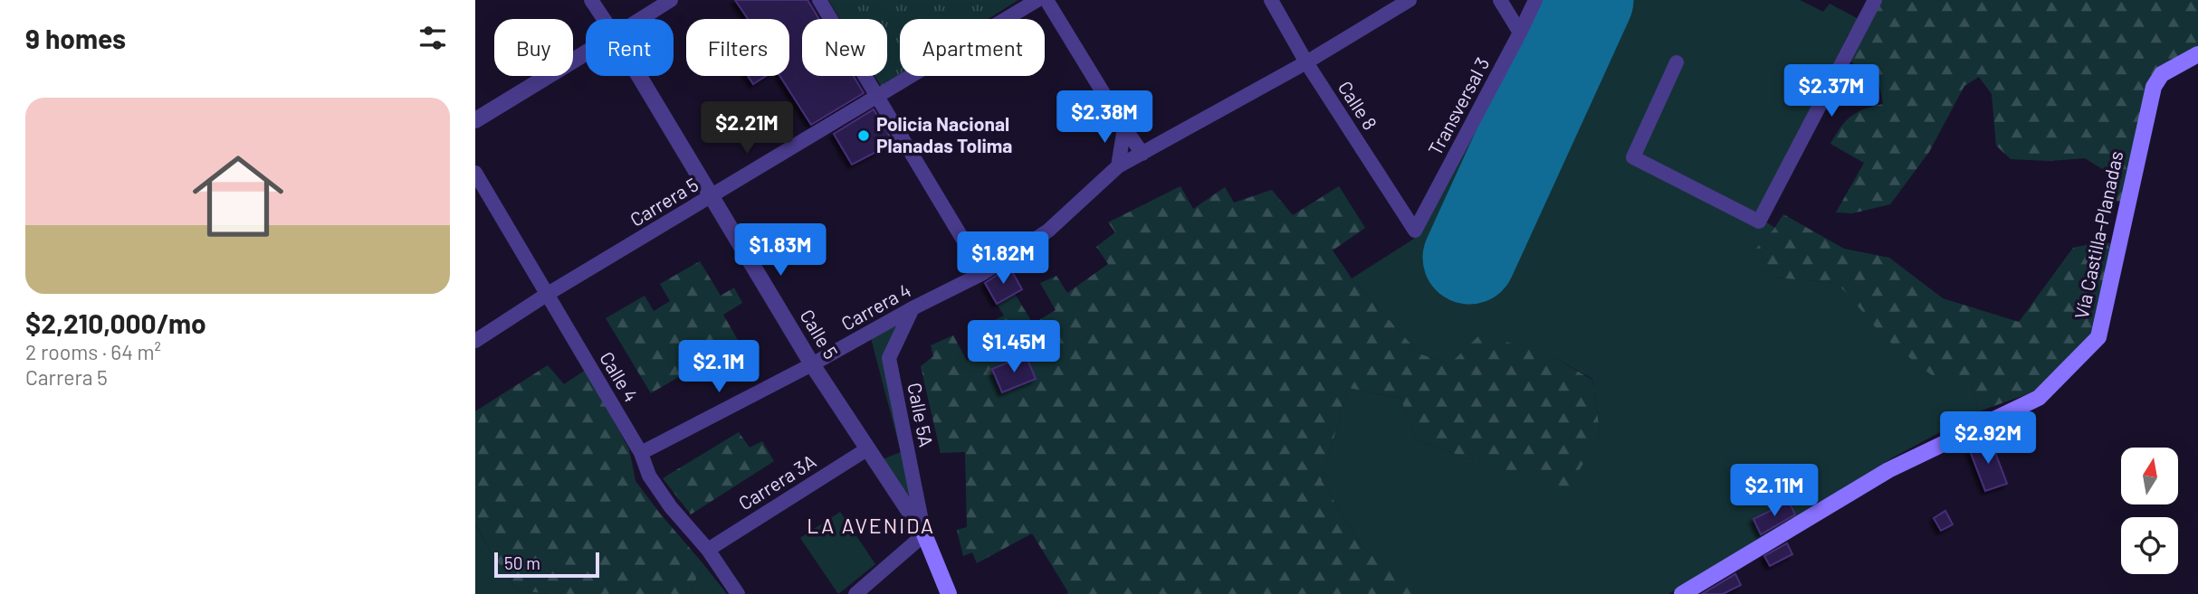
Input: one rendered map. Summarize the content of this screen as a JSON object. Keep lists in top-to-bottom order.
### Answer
{
  "streets": {
    "main road": ["Vía Castilla-Planadas", "Calle 5"],
    "street": [
      "Calle 8",
      "Transversal 3",
      "Carrera 5",
      "Carrera 4",
      "Calle 4",
      "Calle 5A",
      "Carrera 3A"
    ]
  },
  "crossings": [
    ["Calle 8", "Transversal 3"],
    ["Calle 8", "Carrera 4"],
    ["Carrera 5", "Calle 5"],
    ["Carrera 5", "Calle 4"],
    ["Carrera 4", "Calle 5"],
    ["Carrera 4", "Calle 4"],
    ["Carrera 4", "Calle 5A"],
    ["Calle 5", "Calle 5A"],
    ["Calle 5", "Carrera 3A"],
    ["Calle 4", "Carrera 3A"]
  ],
  "districts": ["LA AVENIDA"],
  "places": ["Policia Nacional Planadas Tolima"],
  "scale_bar": "50 m",
  "north": "top",
  "page": {
    "heading": "9 homes",
    "chip": [
      "Buy",
      "Rent",
      "Filters",
      "New",
      "Apartment"
    ],
    "price": [
      "$2.37M",
      "$2.38M",
      "$2.21M",
      "$1.83M",
      "$1.82M",
      "$1.45M",
      "$2.1M",
      "$2.92M",
      "$2.11M"
    ],
    "list": [
      {
        "name": "$2,210,000/mo",
        "note": "2 rooms · 64 m² · Carrera 5"
      }
    ],
    "scale": "50 m"
  }
}
